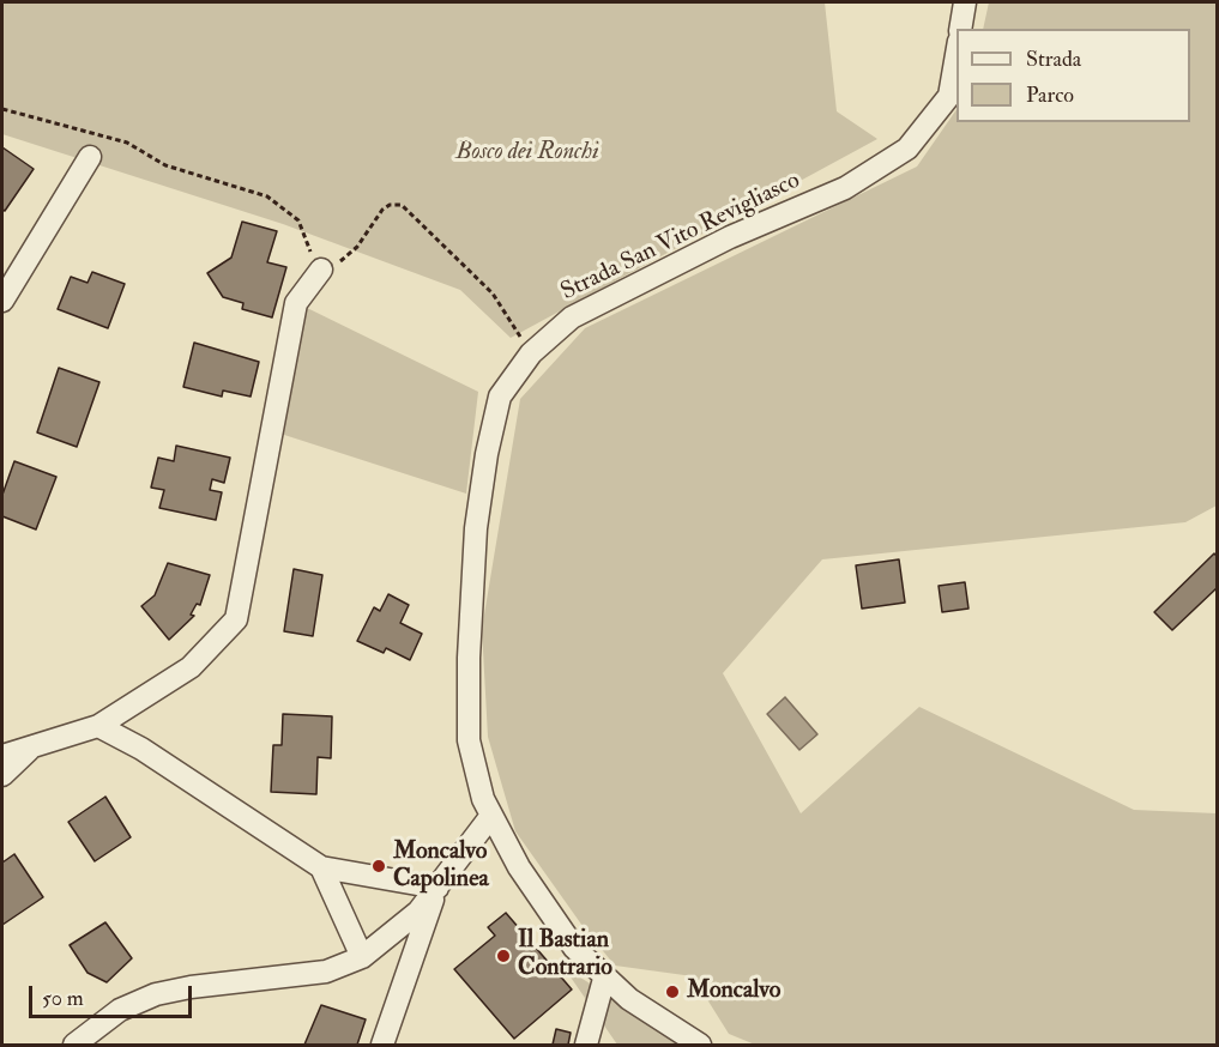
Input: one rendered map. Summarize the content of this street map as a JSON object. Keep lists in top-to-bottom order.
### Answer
{
  "streets": {
    "street": ["Strada San Vito Revigliasco"]
  },
  "parks": ["Bosco dei Ronchi"],
  "places": ["Moncalvo Capolinea", "Il Bastian Contrario", "Moncalvo"],
  "legend": ["Strada", "Parco"],
  "scale_bar": "50 m"
}
